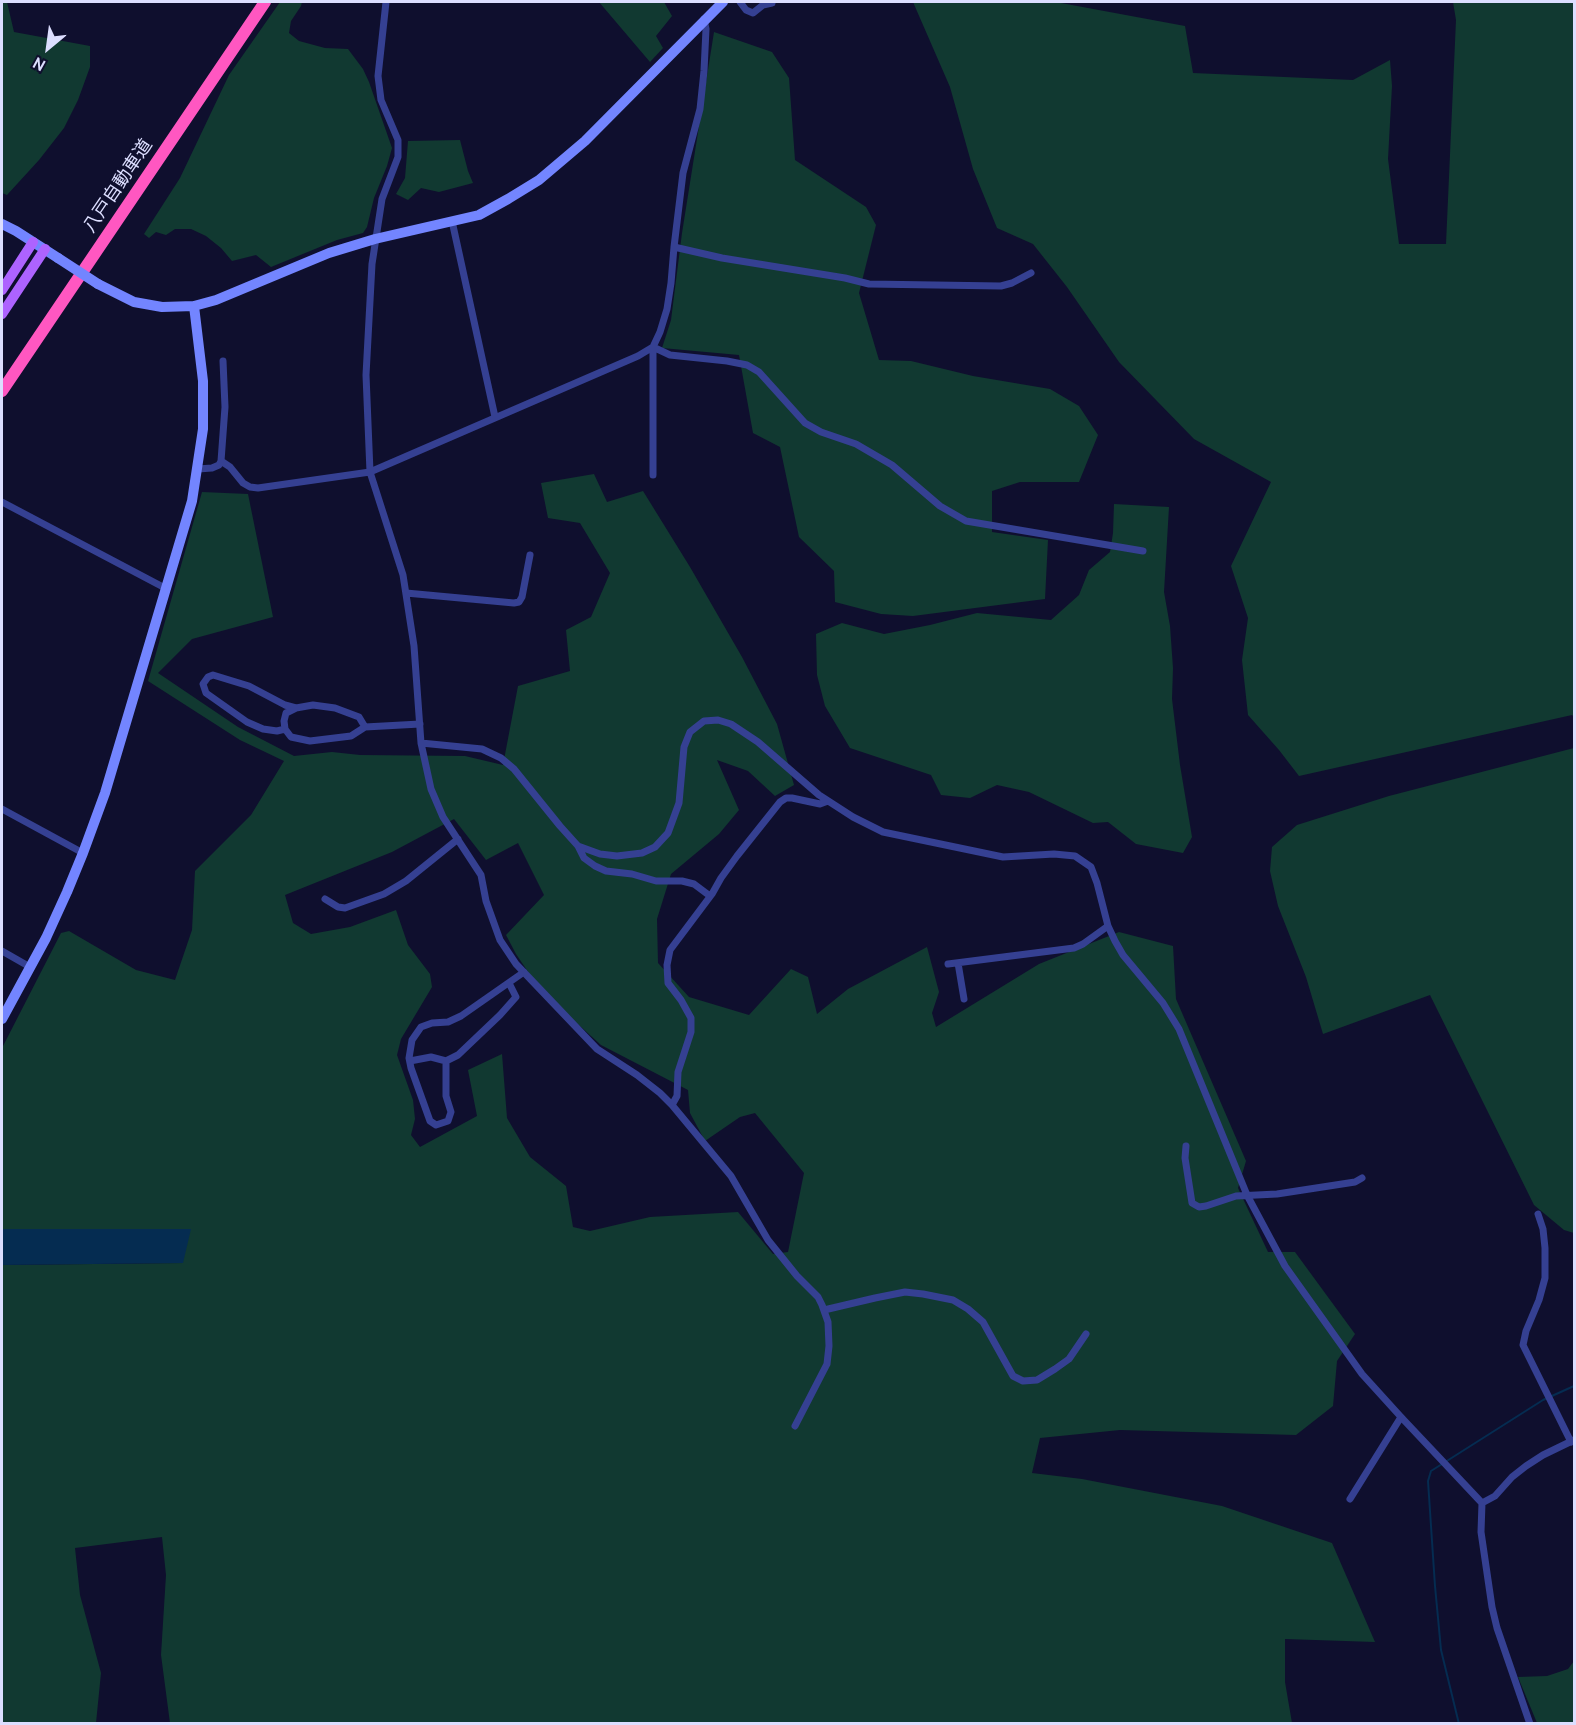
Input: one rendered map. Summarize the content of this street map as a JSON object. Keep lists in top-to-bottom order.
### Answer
{
  "streets": {
    "highway": ["八戸自動車道"]
  },
  "north": "bottom left"
}
